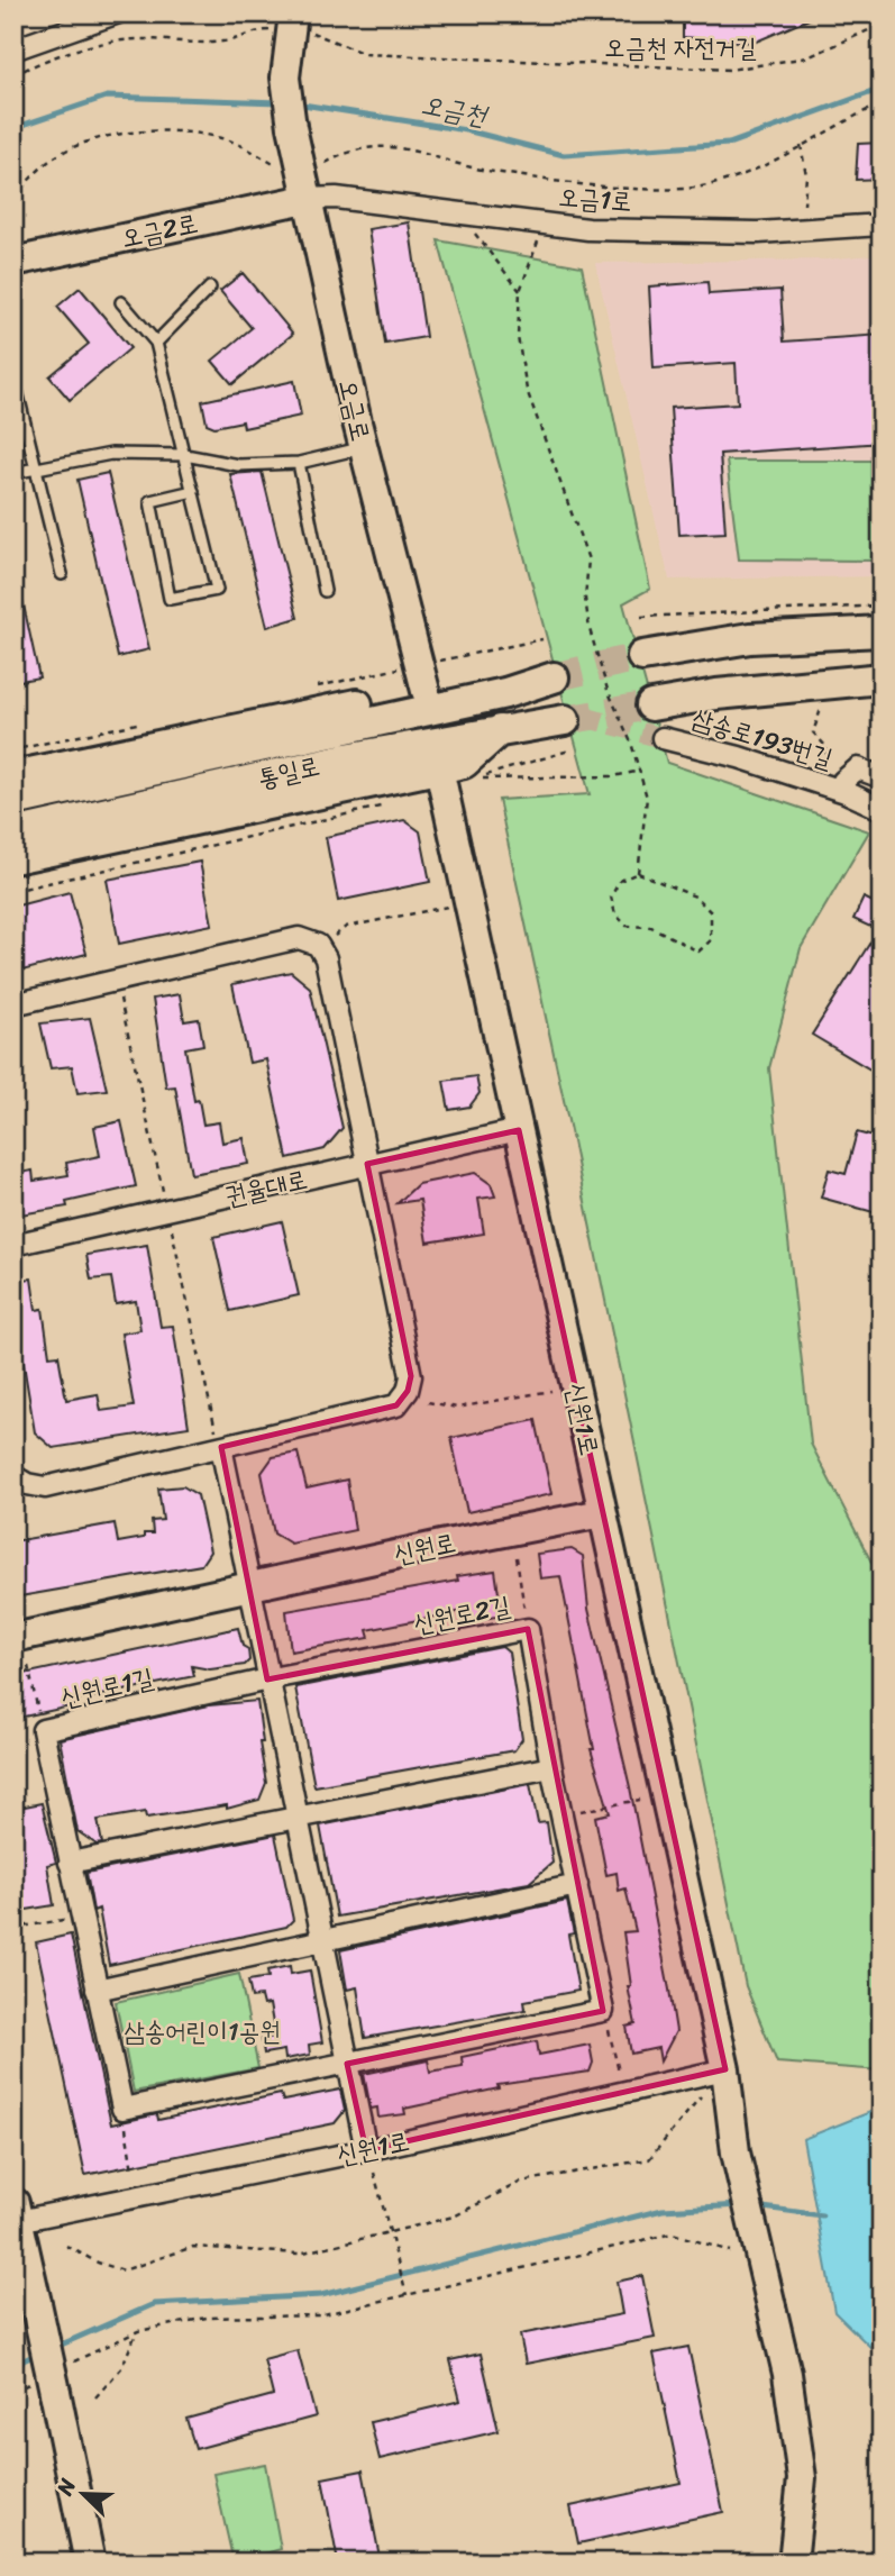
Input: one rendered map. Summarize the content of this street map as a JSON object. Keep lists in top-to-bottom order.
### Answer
{
  "streets": {
    "main road": ["통일로"],
    "street": [
      "오금1로",
      "오금2로",
      "오금로",
      "삼송로193번길",
      "권율대로",
      "신원1로",
      "신원로",
      "신원로2길",
      "신원로1길"
    ],
    "path": ["오금천 자전거길"]
  },
  "crossings": [
    ["오금천 자전거길", "오금로"],
    ["오금1로", "오금2로"],
    ["오금1로", "오금로"],
    ["오금2로", "오금로"],
    ["권율대로", "신원1로"],
    ["신원1로", "신원로"],
    ["신원로2길", "신원로1길"]
  ],
  "water": ["오금천"],
  "parks": ["삼송어린이1공원"],
  "north": "top left"
}
